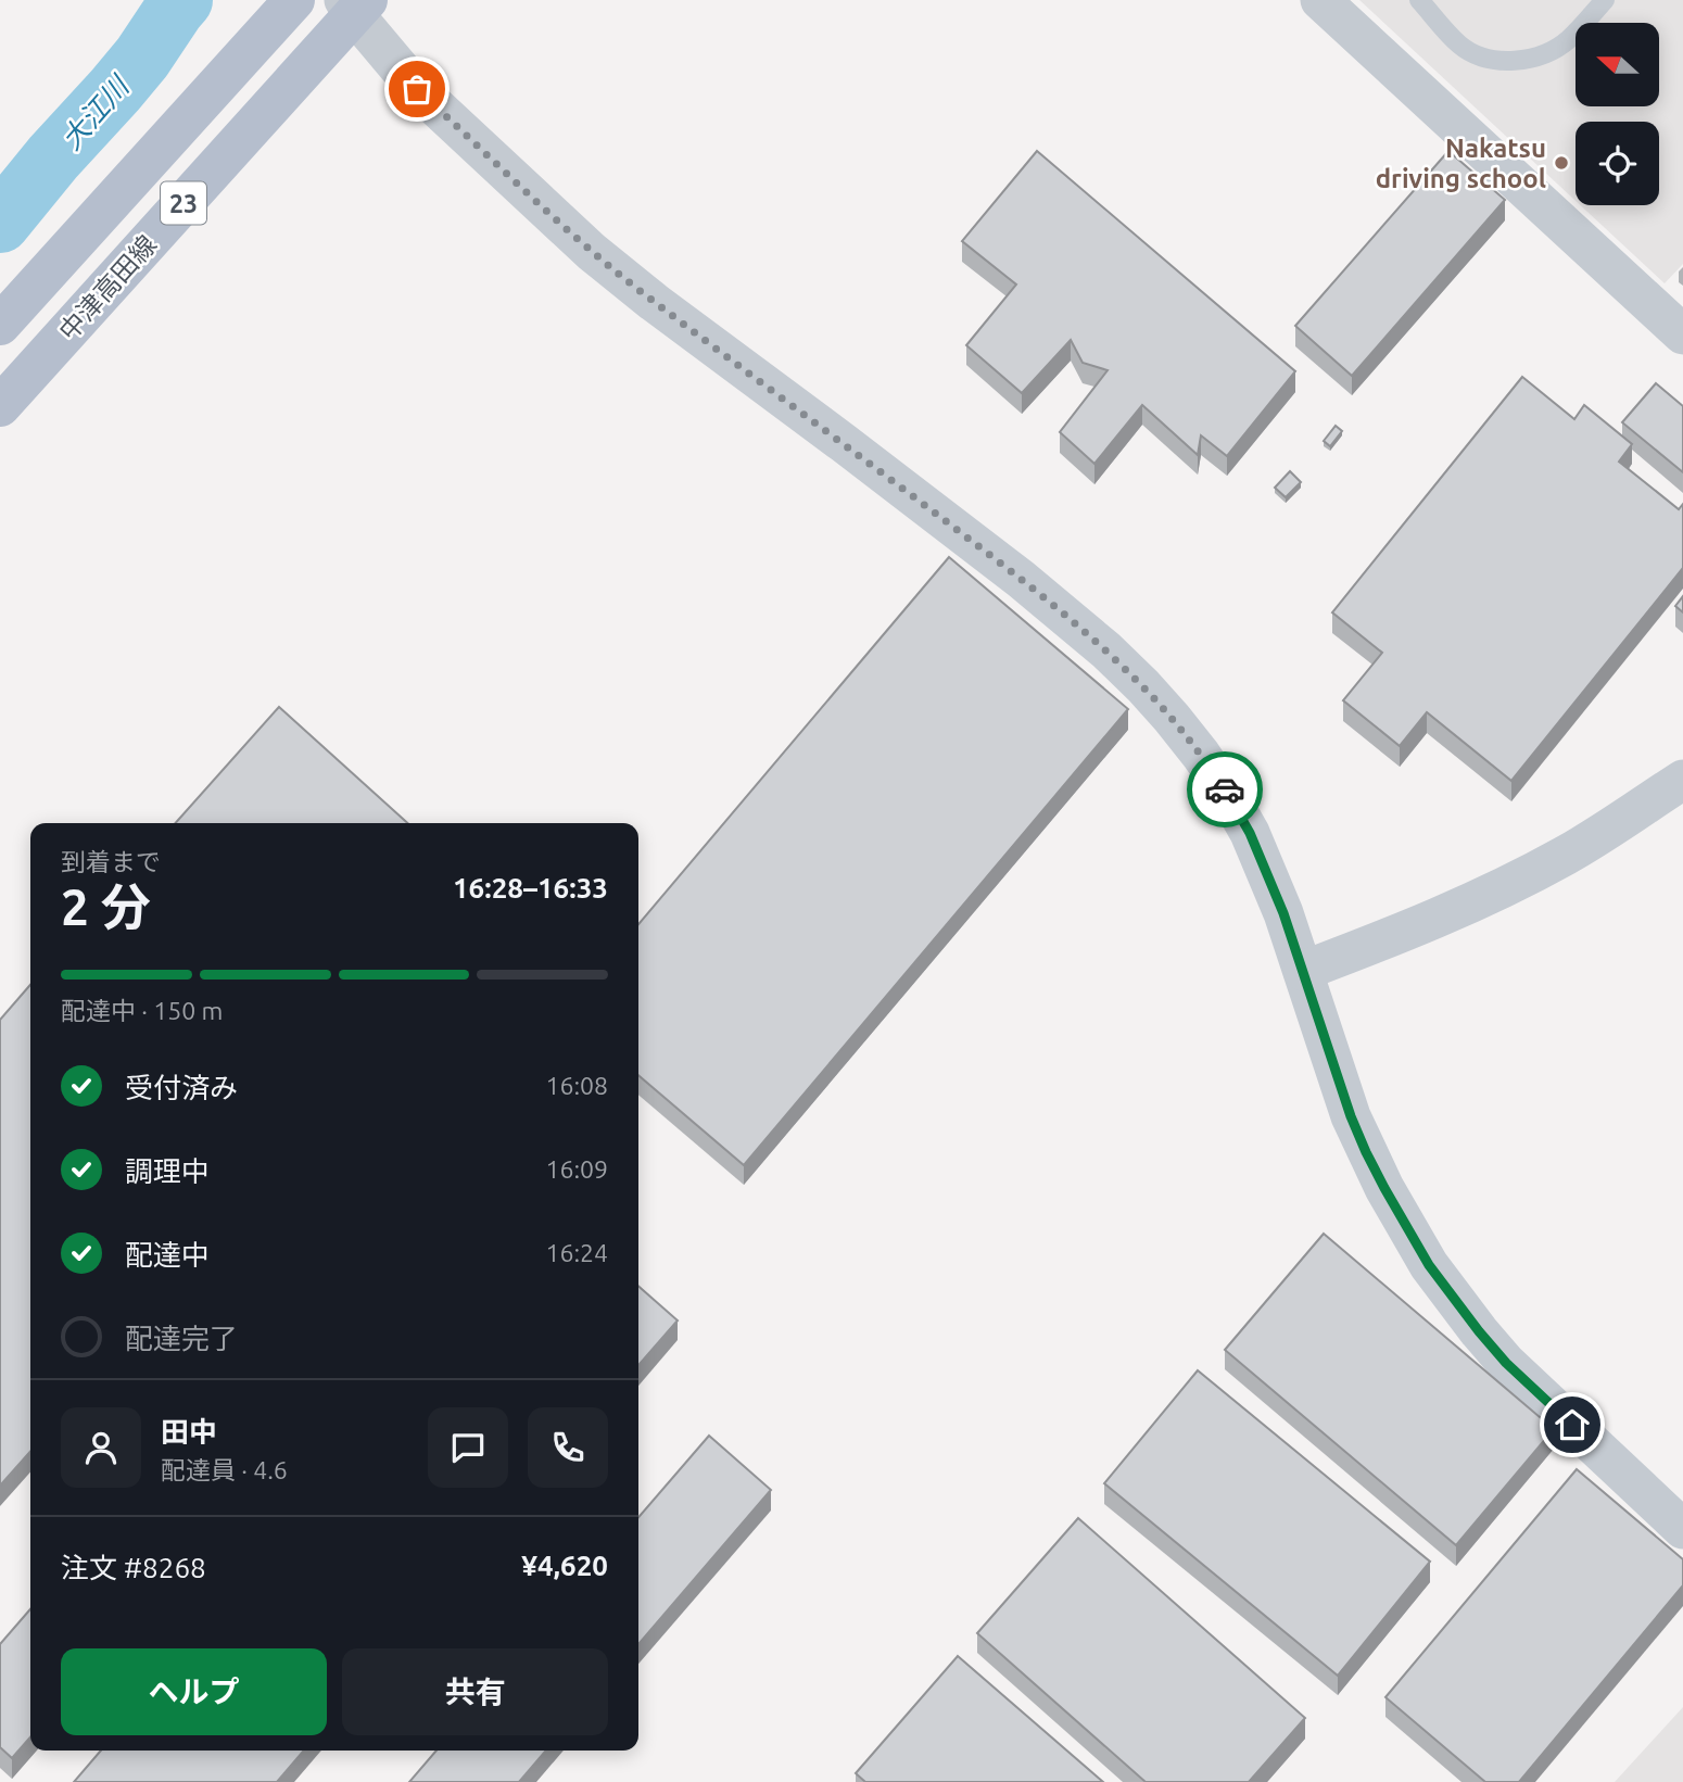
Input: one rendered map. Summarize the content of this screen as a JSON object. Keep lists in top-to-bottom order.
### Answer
{
  "streets": {
    "main road": ["23", "中津高田線"]
  },
  "water": ["大江川"],
  "places": ["Nakatsu driving school"],
  "north": "left",
  "page": {
    "heading": ["2 分", "到着まで", "16:28–16:33"],
    "panel": [
      "田中",
      "配達員 · 4.6",
      "注文 #8268",
      "¥4,620"
    ],
    "bar": "配達中 · 150 m",
    "list": [
      ["受付済み", "16:08"],
      ["調理中", "16:09"],
      ["配達中", "16:24"],
      "配達完了"
    ],
    "buttons": ["ヘルプ", "共有"]
  }
}
